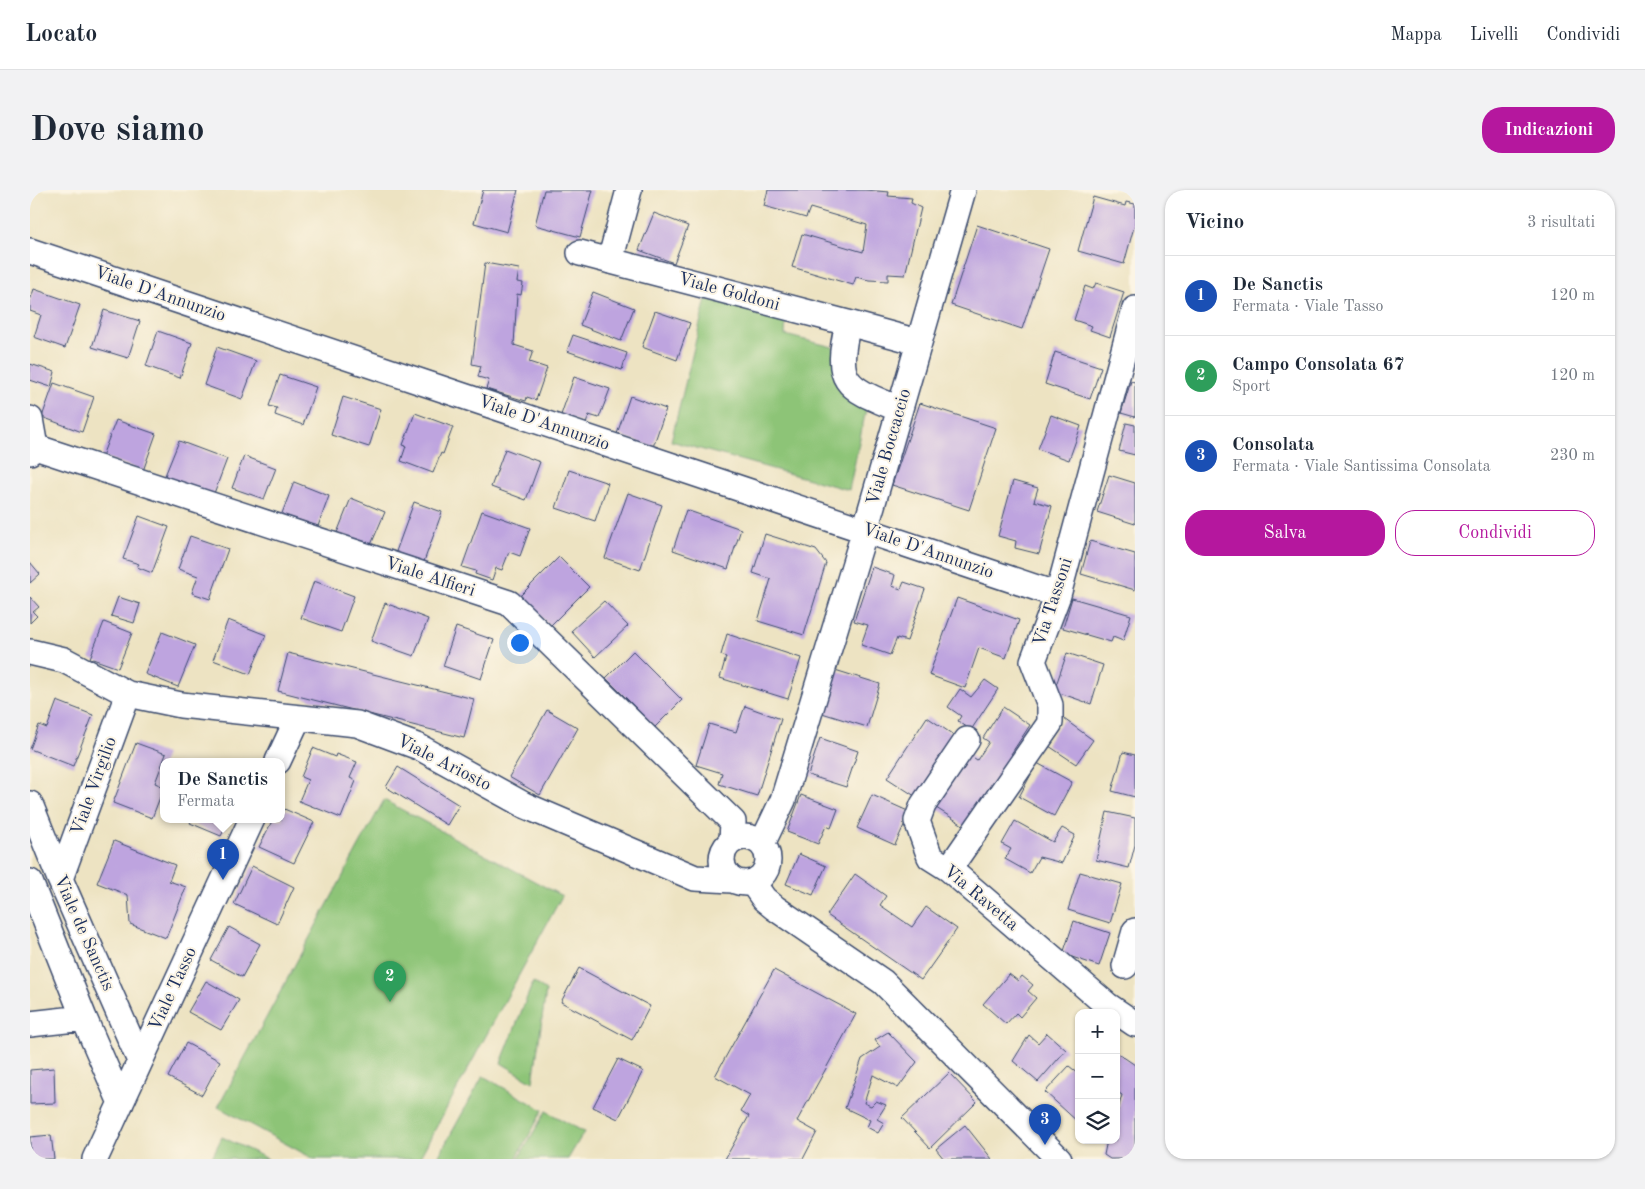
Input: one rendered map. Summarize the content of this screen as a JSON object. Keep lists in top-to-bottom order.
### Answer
{
  "streets": {
    "street": [
      "Viale Goldoni",
      "Viale D'Annunzio",
      "Viale Boccaccio",
      "Viale Alfieri",
      "Via Tassoni",
      "Viale Ariosto",
      "Viale Virgilio",
      "Via Ravetta",
      "Viale de Sanctis",
      "Viale Tasso"
    ]
  },
  "crossings": [
    ["Viale Goldoni", "Viale Boccaccio"],
    ["Viale D'Annunzio", "Viale Boccaccio"],
    ["Viale D'Annunzio", "Via Tassoni"],
    ["Viale Boccaccio", "Viale Alfieri"],
    ["Viale Boccaccio", "Viale Ariosto"],
    ["Viale Alfieri", "Viale Ariosto"],
    ["Via Tassoni", "Via Ravetta"],
    ["Viale Ariosto", "Viale Virgilio"],
    ["Viale Virgilio", "Viale de Sanctis"],
    ["Viale de Sanctis", "Viale Tasso"]
  ],
  "page": {
    "header": "Locato",
    "nav": ["Mappa", "Livelli", "Condividi"],
    "buttons": [
      "Indicazioni",
      ["Salva", "Condividi"]
    ],
    "title": "Dove siamo",
    "heading": ["Vicino", "3 risultati"],
    "list": [
      {
        "mark": "1",
        "name": "De Sanctis",
        "note": "Fermata · Viale Tasso",
        "value": "120 m"
      },
      {
        "mark": "2",
        "name": "Campo Consolata 67",
        "note": "Sport",
        "value": "120 m"
      },
      {
        "mark": "3",
        "name": "Consolata",
        "note": "Fermata · Viale Santissima Consolata",
        "value": "230 m"
      }
    ],
    "popup": ["De Sanctis", "Fermata"],
    "pins": ["1", "2", "3"],
    "map_buttons": ["+", "−"]
  }
}
